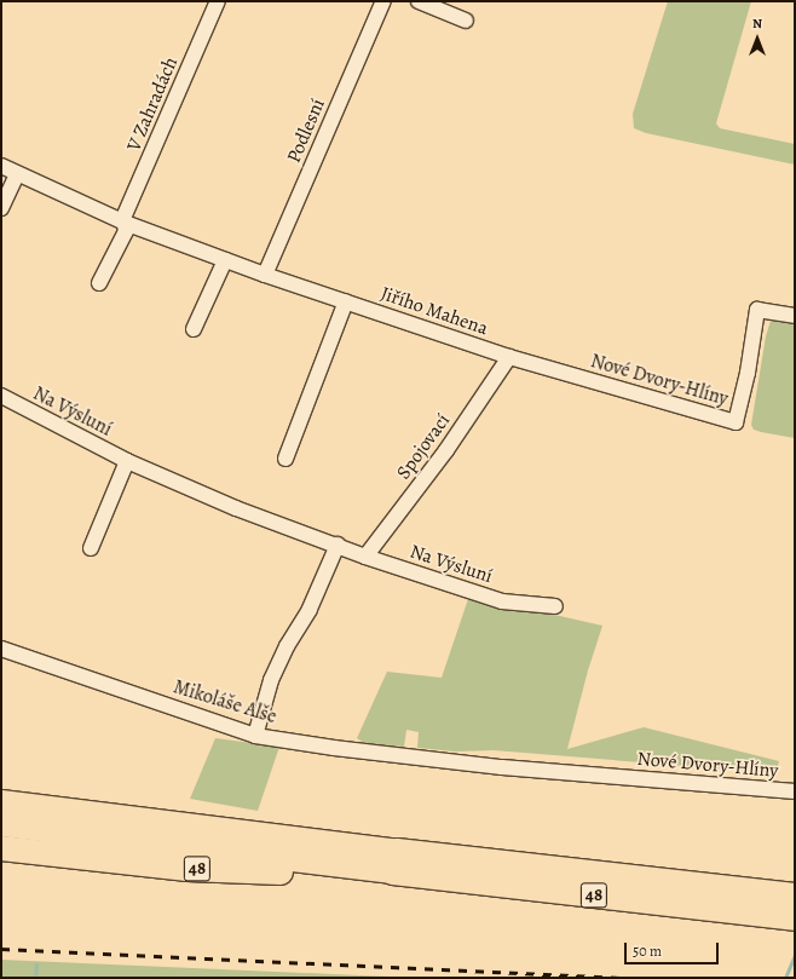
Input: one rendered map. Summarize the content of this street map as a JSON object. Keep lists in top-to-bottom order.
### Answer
{
  "streets": {
    "highway": ["48"],
    "street": [
      "V Zahradách",
      "Podlesní",
      "Jiřího Mahena",
      "Nové Dvory-Hlíny",
      "Na Výsluní",
      "Spojovací",
      "Mikoláše Alše"
    ]
  },
  "crossings": [
    ["V Zahradách", "Jiřího Mahena"],
    ["Podlesní", "Jiřího Mahena"],
    ["Jiřího Mahena", "Nové Dvory-Hlíny"],
    ["Jiřího Mahena", "Spojovací"],
    ["Nové Dvory-Hlíny", "Spojovací"],
    ["Nové Dvory-Hlíny", "Mikoláše Alše"],
    ["Na Výsluní", "Spojovací"]
  ],
  "scale_bar": "50 m",
  "north": "top"
}
